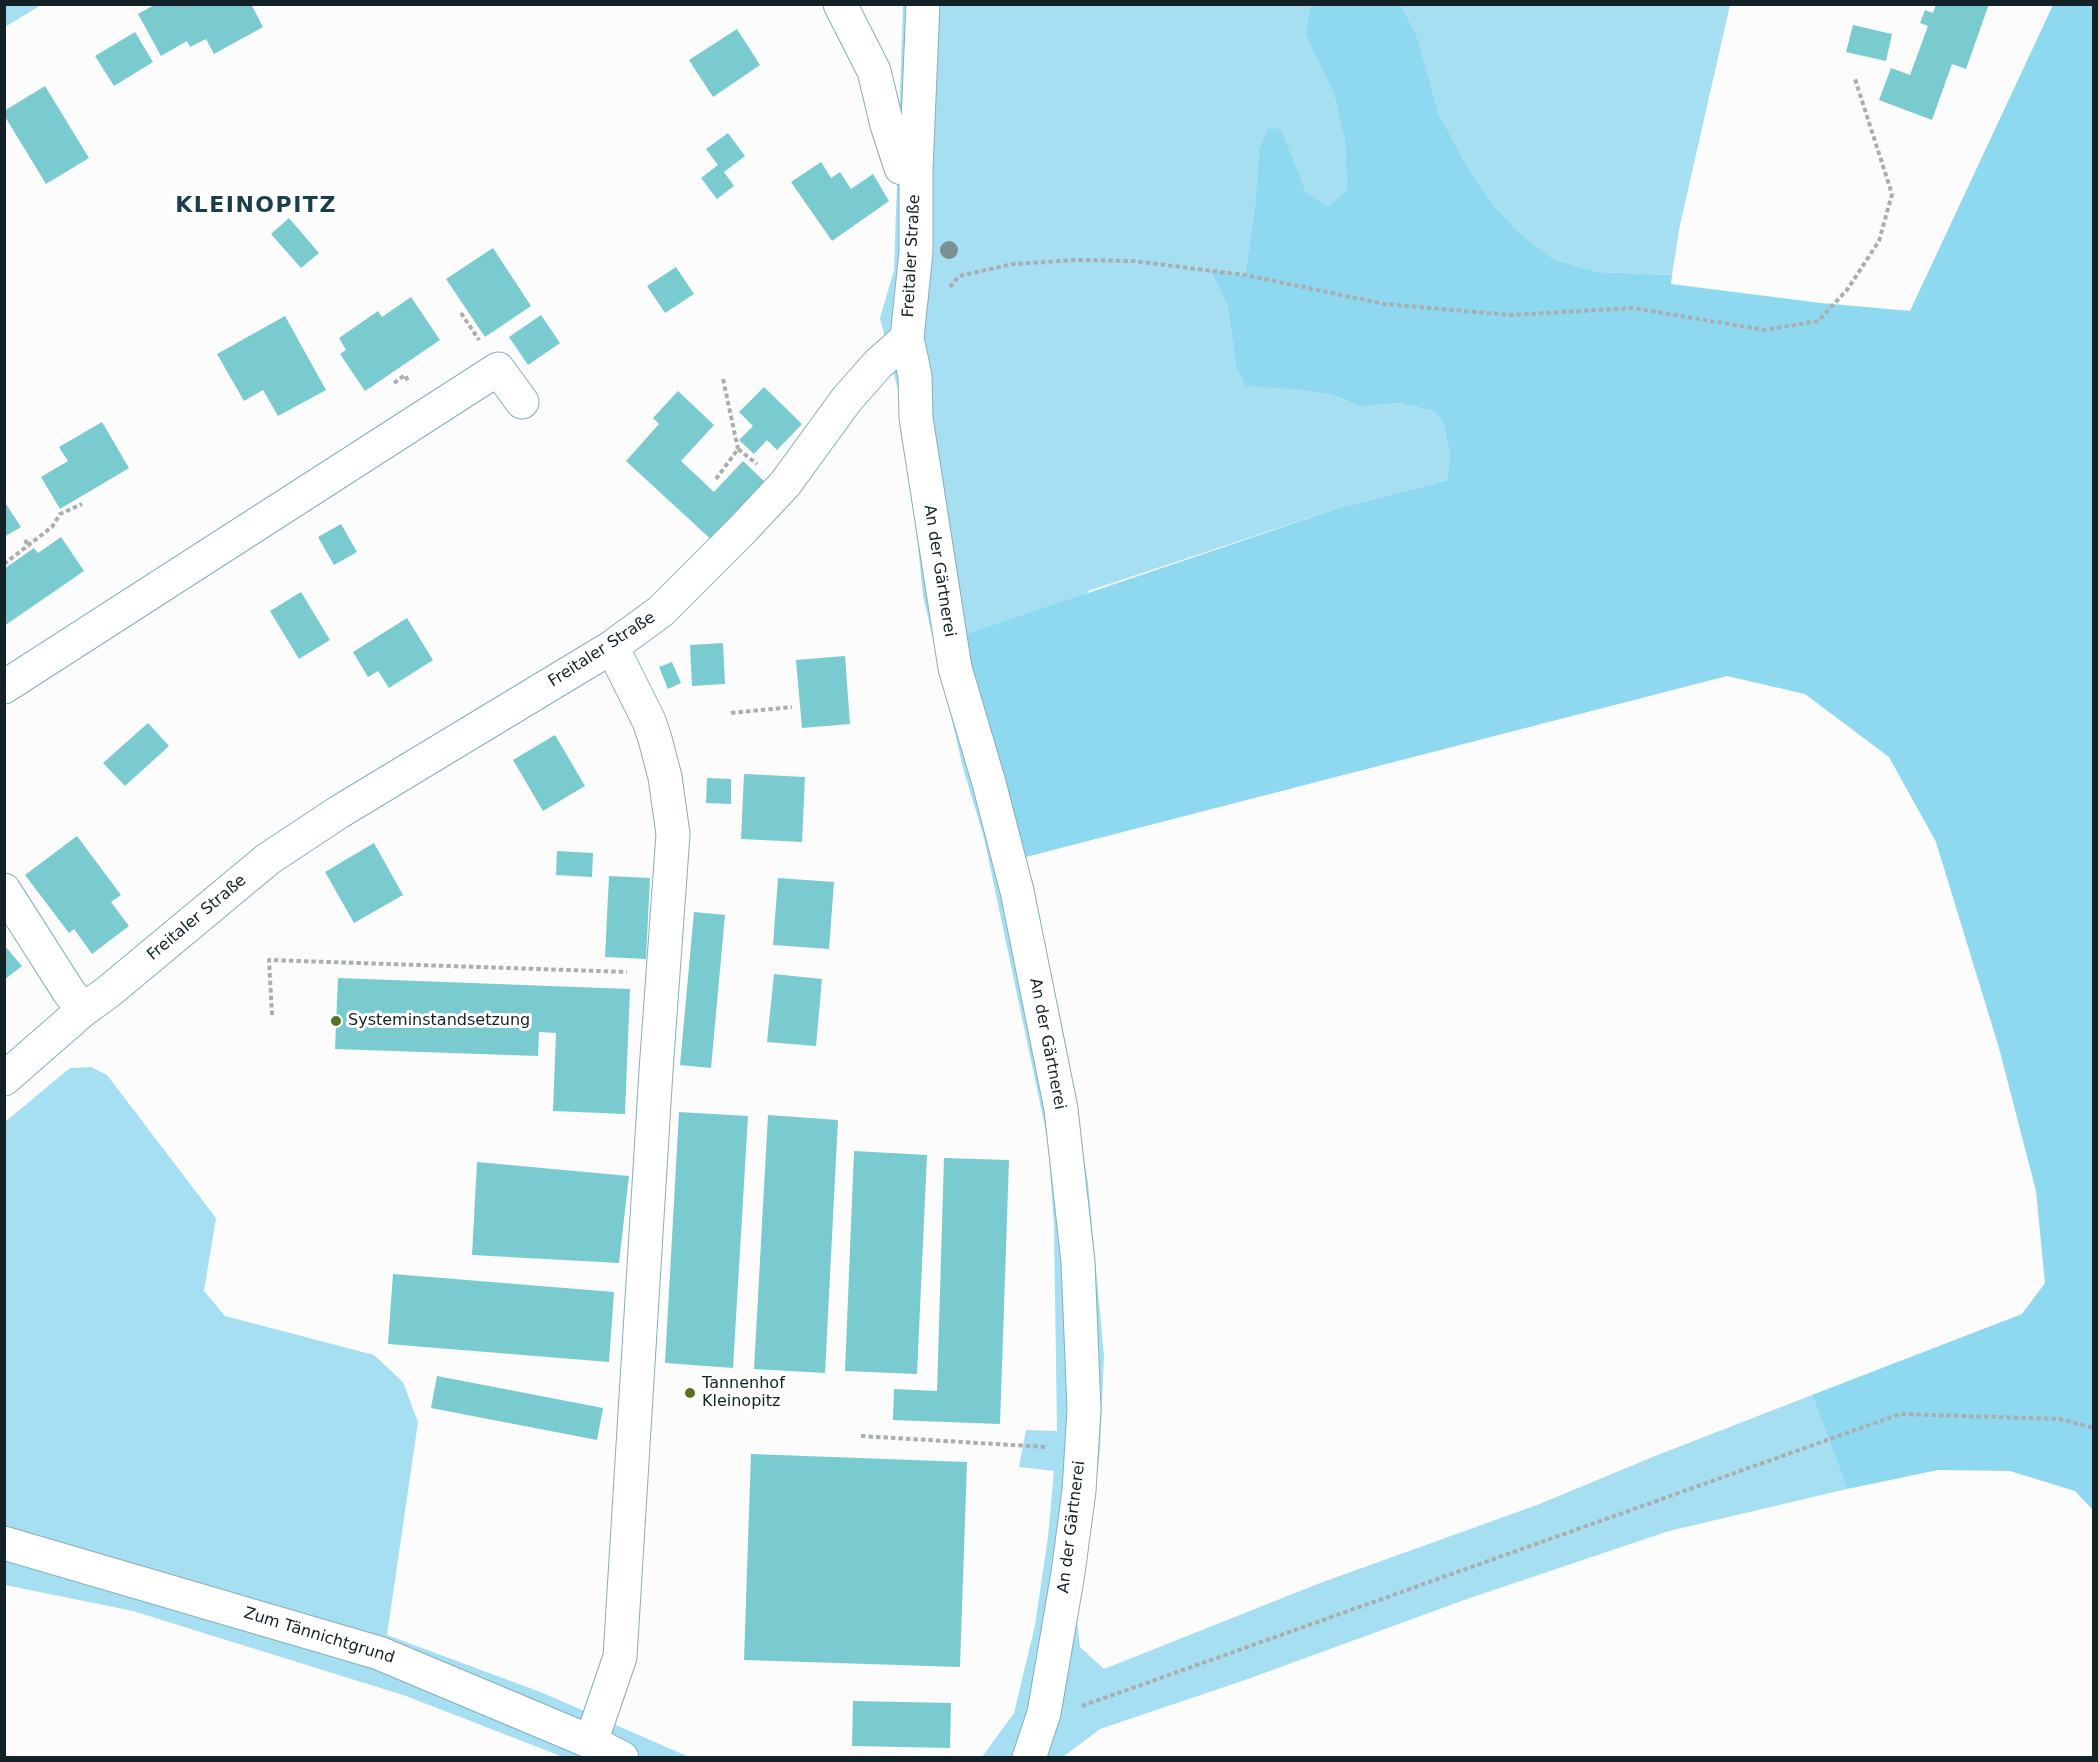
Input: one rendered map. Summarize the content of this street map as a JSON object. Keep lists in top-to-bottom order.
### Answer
{
  "streets": {
    "street": ["Freitaler Straße", "An der Gärtnerei", "Zum Tännichtgrund"]
  },
  "crossings": [
    ["Freitaler Straße", "An der Gärtnerei"]
  ],
  "districts": ["KLEINOPITZ"],
  "places": ["Systeminstandsetzung", "Tannenhof Kleinopitz"]
}
